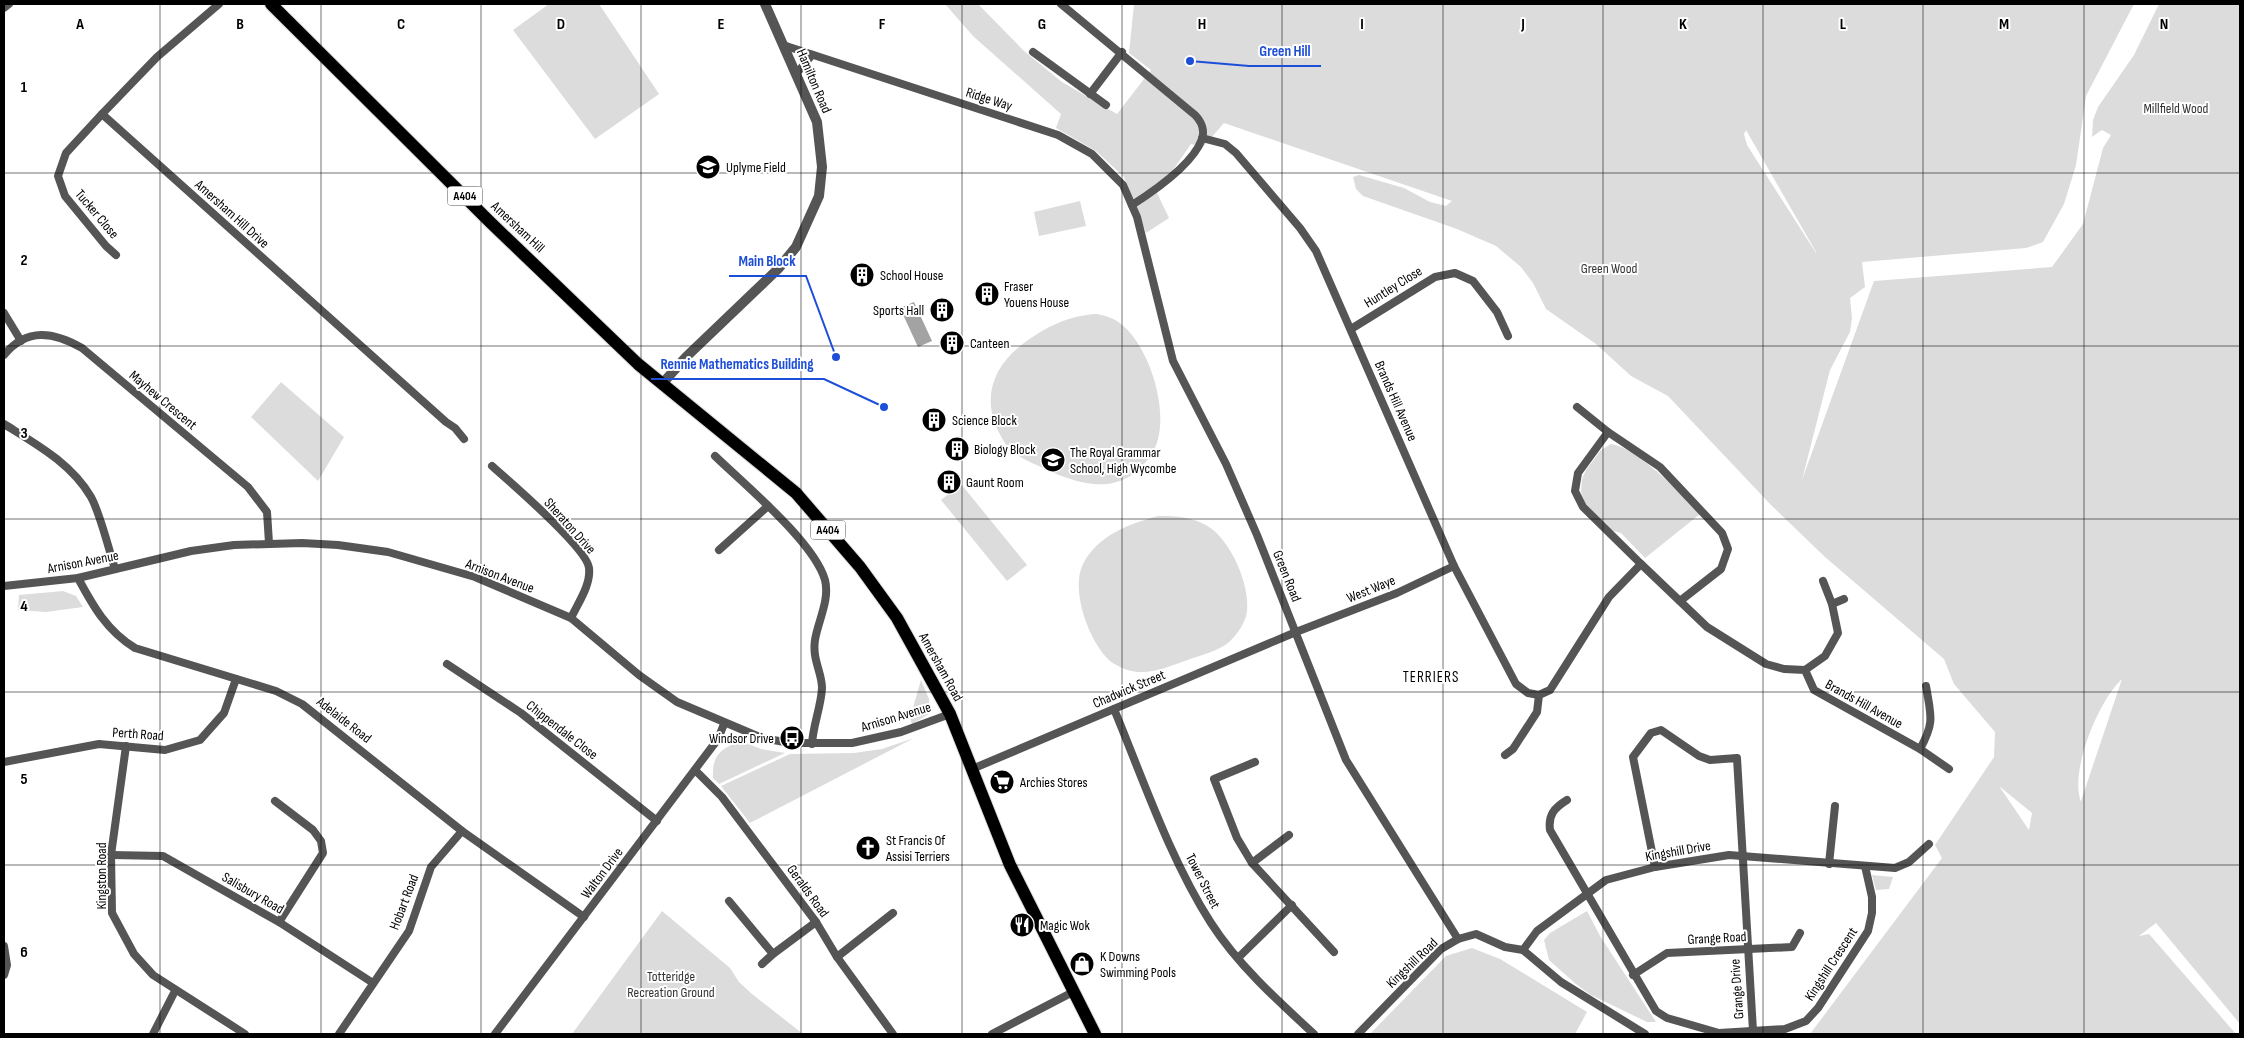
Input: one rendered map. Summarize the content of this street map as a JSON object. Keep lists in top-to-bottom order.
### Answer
{
  "streets": {
    "main road": ["A404", "Amersham Hill", "Amersham Road"],
    "street": [
      "Hamilton Road",
      "Ridge Way",
      "Tucker Close",
      "Amersham Hill Drive",
      "Huntley Close",
      "Mayhew Crescent",
      "Brands Hill Avenue",
      "Sheraton Drive",
      "Arnison Avenue",
      "Green Road",
      "West Waye",
      "Chadwick Street",
      "Adelaide Road",
      "Chippendale Close",
      "Perth Road",
      "Kingshill Drive",
      "Walton Drive",
      "Kingston Road",
      "Tower Street",
      "Geralds Road",
      "Salisbury Road",
      "Hobart Road",
      "Grange Road",
      "Kingshill Road",
      "Kingshill Crescent",
      "Grange Drive"
    ]
  },
  "crossings": [
    ["Hamilton Road", "Ridge Way"],
    ["Hamilton Road", "Amersham Hill"],
    ["Hamilton Road", "Amersham Road"],
    ["Ridge Way", "Green Road"],
    ["Tucker Close", "Amersham Hill Drive"],
    ["Amersham Hill", "Amersham Road"],
    ["Huntley Close", "Brands Hill Avenue"],
    ["Mayhew Crescent", "Arnison Avenue"],
    ["Brands Hill Avenue", "West Waye"],
    ["Sheraton Drive", "Arnison Avenue"],
    ["Arnison Avenue", "Amersham Road"],
    ["Arnison Avenue", "Adelaide Road"],
    ["Arnison Avenue", "Walton Drive"],
    ["Green Road", "West Waye"],
    ["Green Road", "Chadwick Street"],
    ["Green Road", "Kingshill Road"],
    ["West Waye", "Chadwick Street"],
    ["Amersham Road", "Chadwick Street"],
    ["Chadwick Street", "Tower Street"],
    ["Adelaide Road", "Perth Road"],
    ["Adelaide Road", "Walton Drive"],
    ["Adelaide Road", "Hobart Road"],
    ["Chippendale Close", "Walton Drive"],
    ["Perth Road", "Kingston Road"],
    ["Kingshill Drive", "Kingshill Road"],
    ["Kingshill Drive", "Kingshill Crescent"],
    ["Kingshill Drive", "Grange Drive"],
    ["Walton Drive", "Geralds Road"],
    ["Kingston Road", "Salisbury Road"],
    ["Salisbury Road", "Hobart Road"],
    ["Grange Road", "Kingshill Crescent"],
    ["Grange Road", "Grange Drive"],
    ["Kingshill Crescent", "Grange Drive"]
  ],
  "districts": ["TERRIERS"],
  "parks": ["Millfield Wood", "Green Wood", "Totteridge Recreation Ground"],
  "places": {
    "other": ["Green Hill", "Main Block", "Rennie Mathematics Building"],
    "school or university": ["Uplyme Field", "The Royal Grammar School, High Wycombe"],
    "building": [
      "School House",
      "Fraser Youens House",
      "Sports Hall",
      "Canteen",
      "Science Block",
      "Biology Block",
      "Gaunt Room"
    ],
    "bus stop": ["Windsor Drive"],
    "supermarket": ["Archies Stores"],
    "church": ["St Francis Of Assisi Terriers"],
    "restaurant": ["Magic Wok"],
    "shop": ["K Downs Swimming Pools"]
  },
  "grid": {
    "columns": [
      "A",
      "B",
      "C",
      "D",
      "E",
      "F",
      "G",
      "H",
      "I",
      "J",
      "K",
      "L",
      "M",
      "N"
    ],
    "rows": [
      "1",
      "2",
      "3",
      "4",
      "5",
      "6"
    ]
  }
}
